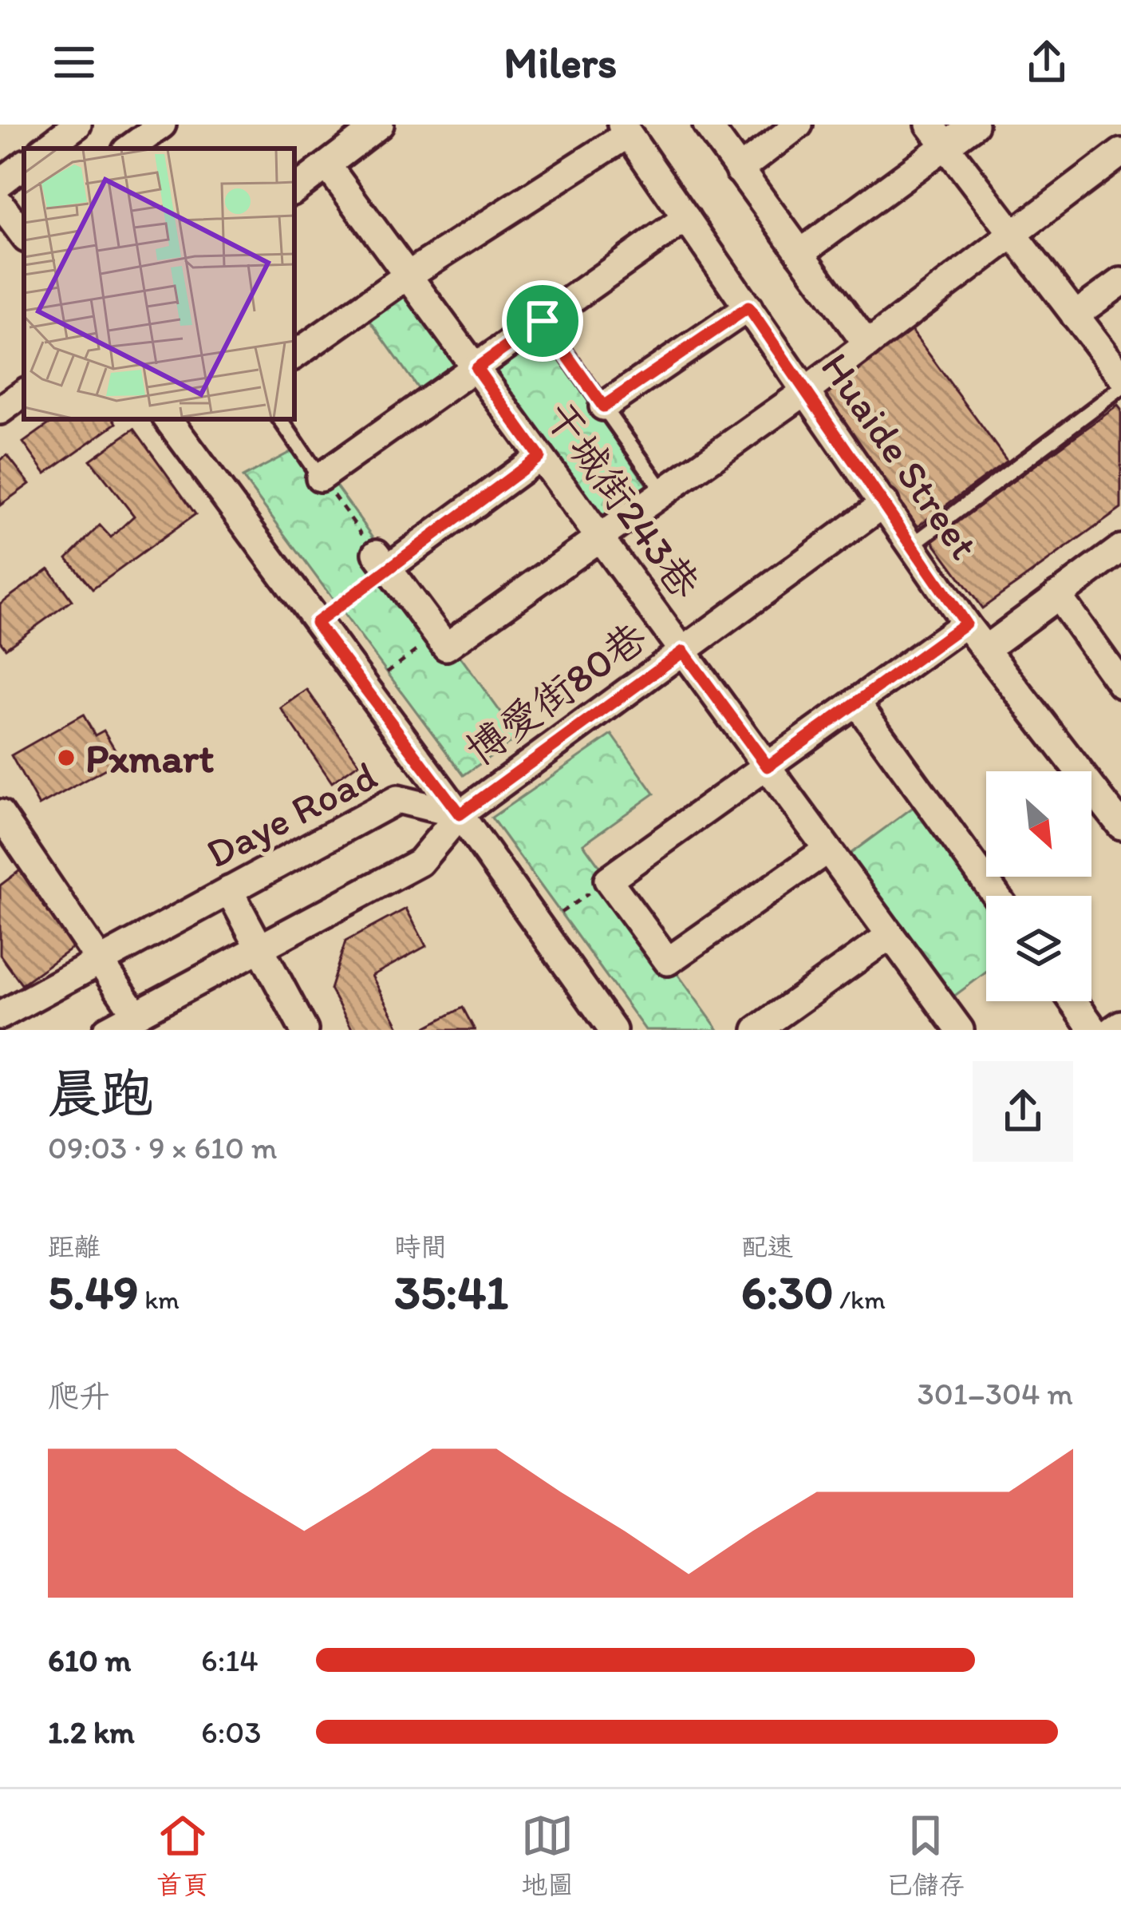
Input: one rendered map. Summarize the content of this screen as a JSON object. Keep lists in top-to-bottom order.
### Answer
{
  "streets": {
    "street": [
      "Huaide Street",
      "干城街243巷",
      "博愛街80巷",
      "Daye Road"
    ]
  },
  "crossings": [
    ["Huaide Street", "博愛街80巷"],
    ["干城街243巷", "博愛街80巷"],
    ["博愛街80巷", "Daye Road"]
  ],
  "places": ["Pxmart"],
  "north": "bottom right",
  "page": {
    "header": "Milers",
    "heading": ["晨跑", "09:03 · 9 × 610 m"],
    "stats": [
      ["距離", "5.49 km"],
      ["時間", "35:41"],
      ["配速", "6:30 /km"]
    ],
    "chart": ["爬升", "301–304 m"],
    "list": [
      {
        "name": "610 m",
        "note": "6:14"
      },
      {
        "name": "1.2 km",
        "note": "6:03"
      }
    ],
    "tabs": ["首頁", "地圖", "已儲存"]
  }
}
